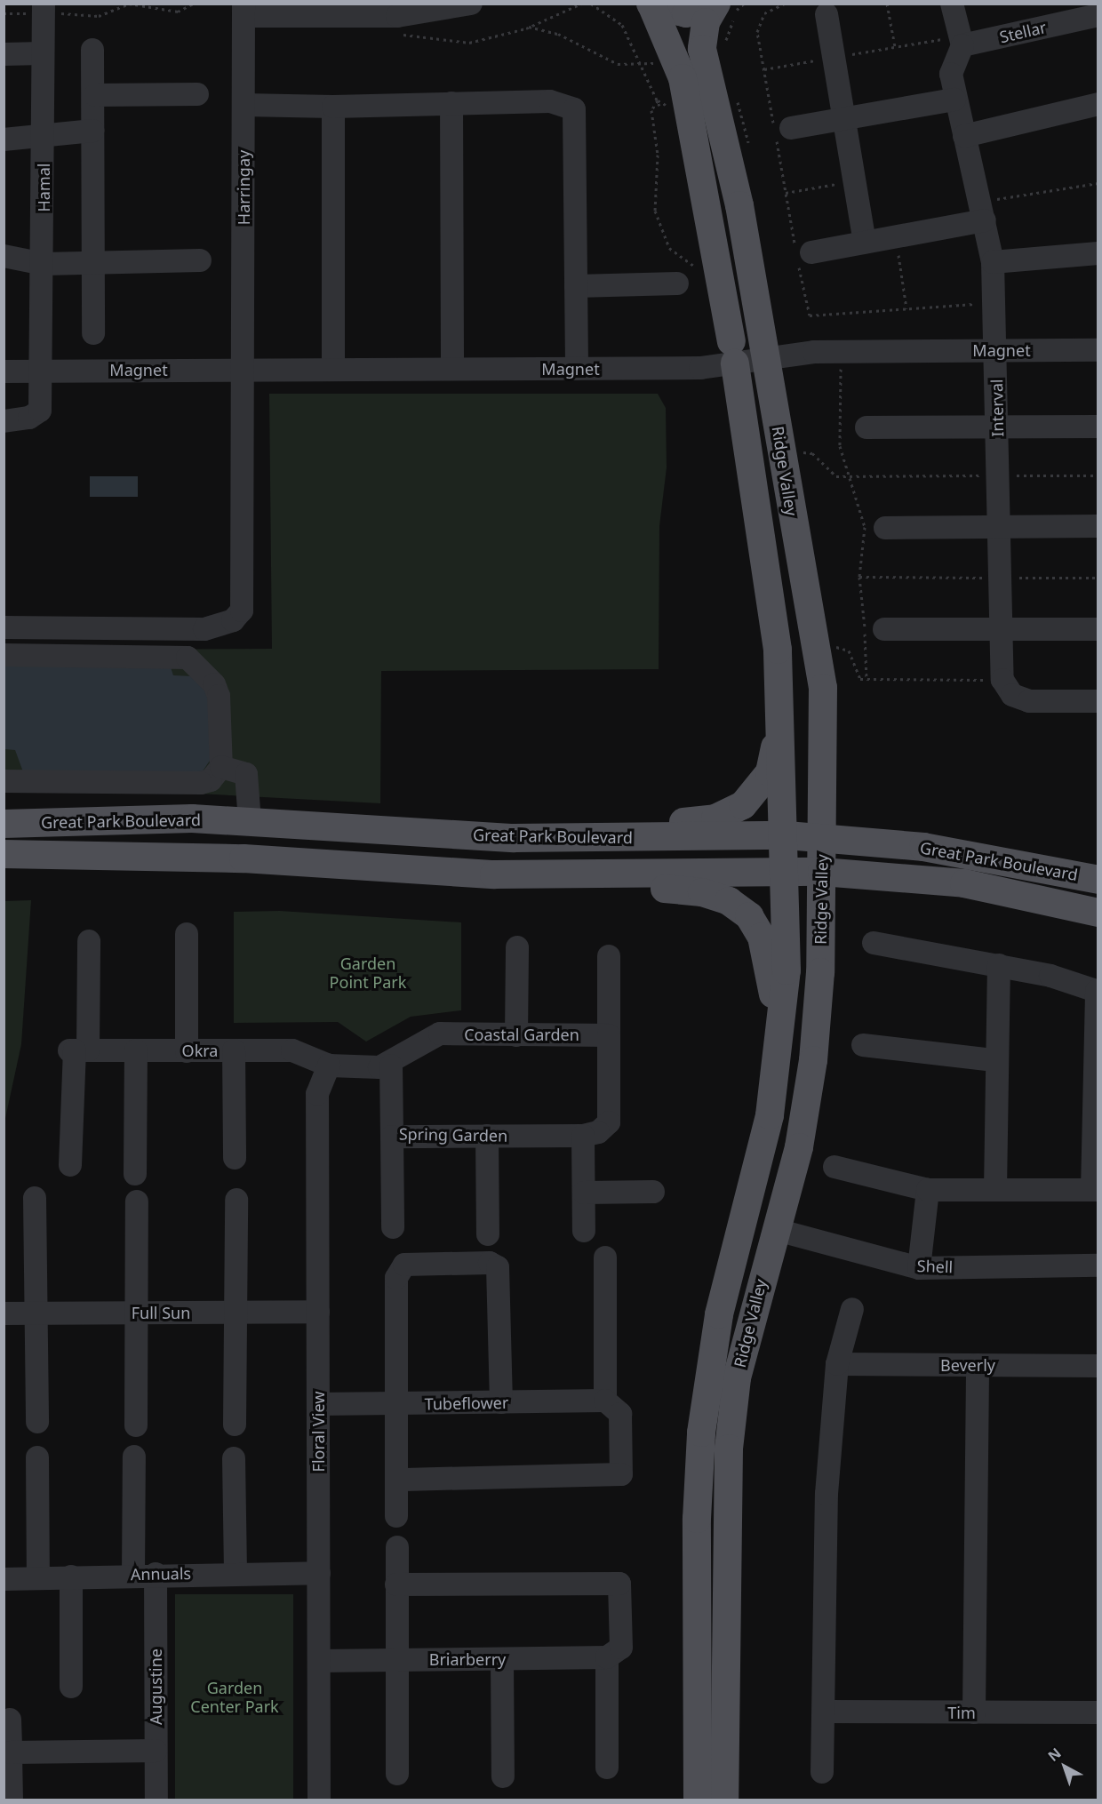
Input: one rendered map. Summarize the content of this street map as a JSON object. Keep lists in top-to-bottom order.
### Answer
{
  "streets": {
    "main road": ["Ridge Valley", "Great Park Boulevard"],
    "street": [
      "Stellar",
      "Hamal",
      "Harringay",
      "Magnet",
      "Interval",
      "Coastal Garden",
      "Okra",
      "Spring Garden",
      "Shell",
      "Full Sun",
      "Beverly",
      "Tubeflower",
      "Floral View",
      "Annuals",
      "Briarberry",
      "Augustine",
      "Tim"
    ]
  },
  "crossings": [
    ["Stellar", "Interval"],
    ["Hamal", "Magnet"],
    ["Harringay", "Magnet"],
    ["Magnet", "Interval"],
    ["Magnet", "Ridge Valley"],
    ["Ridge Valley", "Great Park Boulevard"],
    ["Ridge Valley", "Shell"],
    ["Coastal Garden", "Spring Garden"],
    ["Okra", "Floral View"],
    ["Full Sun", "Floral View"],
    ["Tubeflower", "Floral View"],
    ["Floral View", "Annuals"],
    ["Floral View", "Briarberry"],
    ["Annuals", "Augustine"]
  ],
  "parks": ["Garden Point Park", "Garden Center Park"],
  "north": "top left"
}
